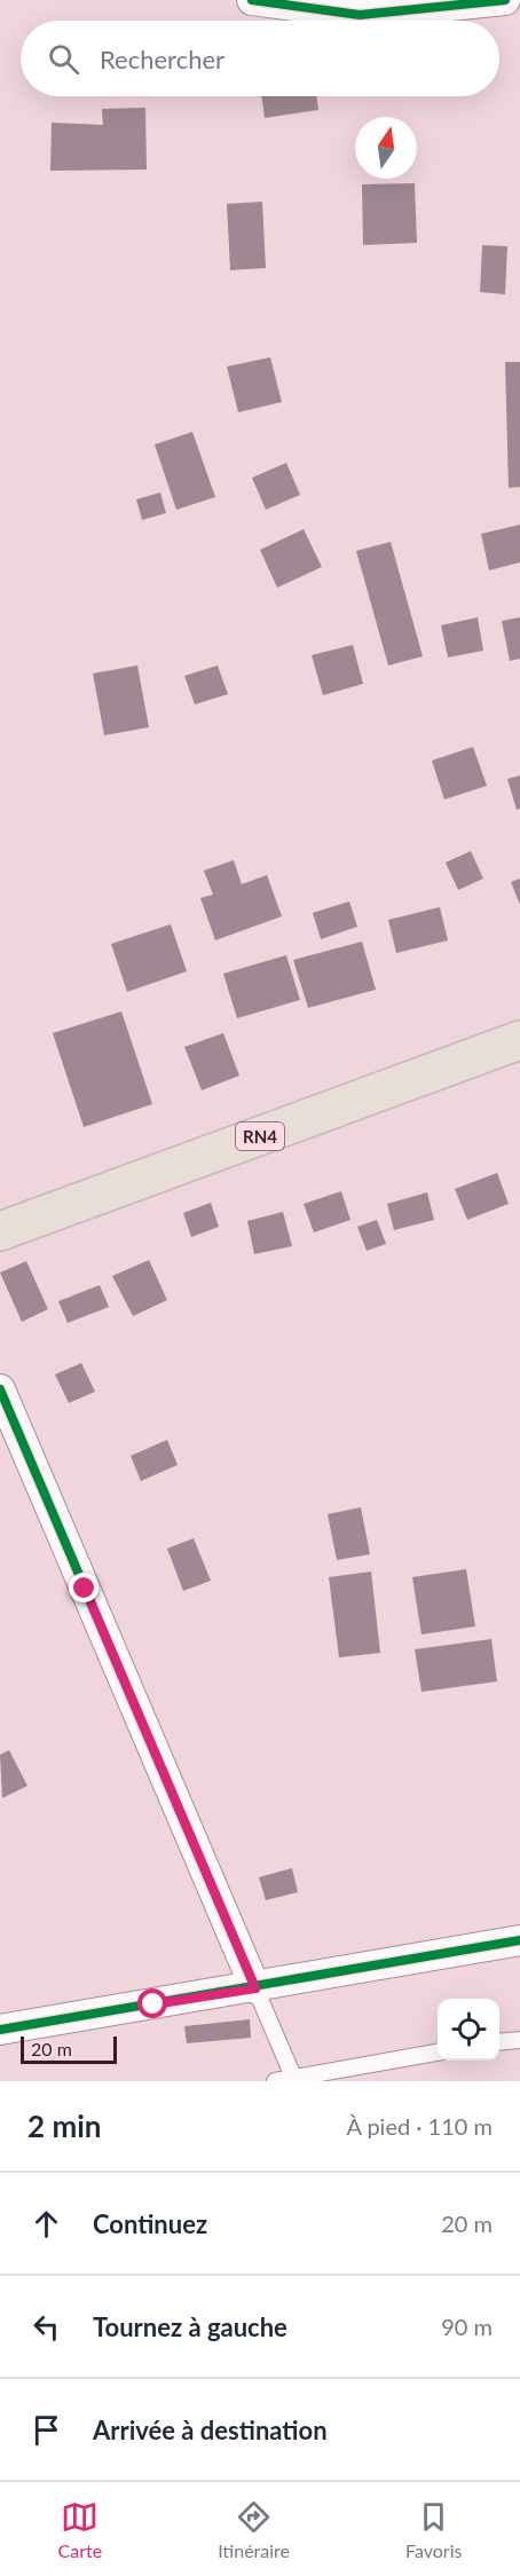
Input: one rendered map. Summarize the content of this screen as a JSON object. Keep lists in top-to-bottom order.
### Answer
{
  "streets": {
    "highway": ["RN4"]
  },
  "scale_bar": "20 m",
  "north": "top",
  "page": {
    "search": "Rechercher",
    "scale": "20 m",
    "heading": ["2 min", "À pied · 110 m"],
    "list": [
      ["Continuez", "20 m"],
      ["Tournez à gauche", "90 m"],
      "Arrivée à destination"
    ],
    "nav": ["Carte", "Itinéraire", "Favoris"]
  }
}
